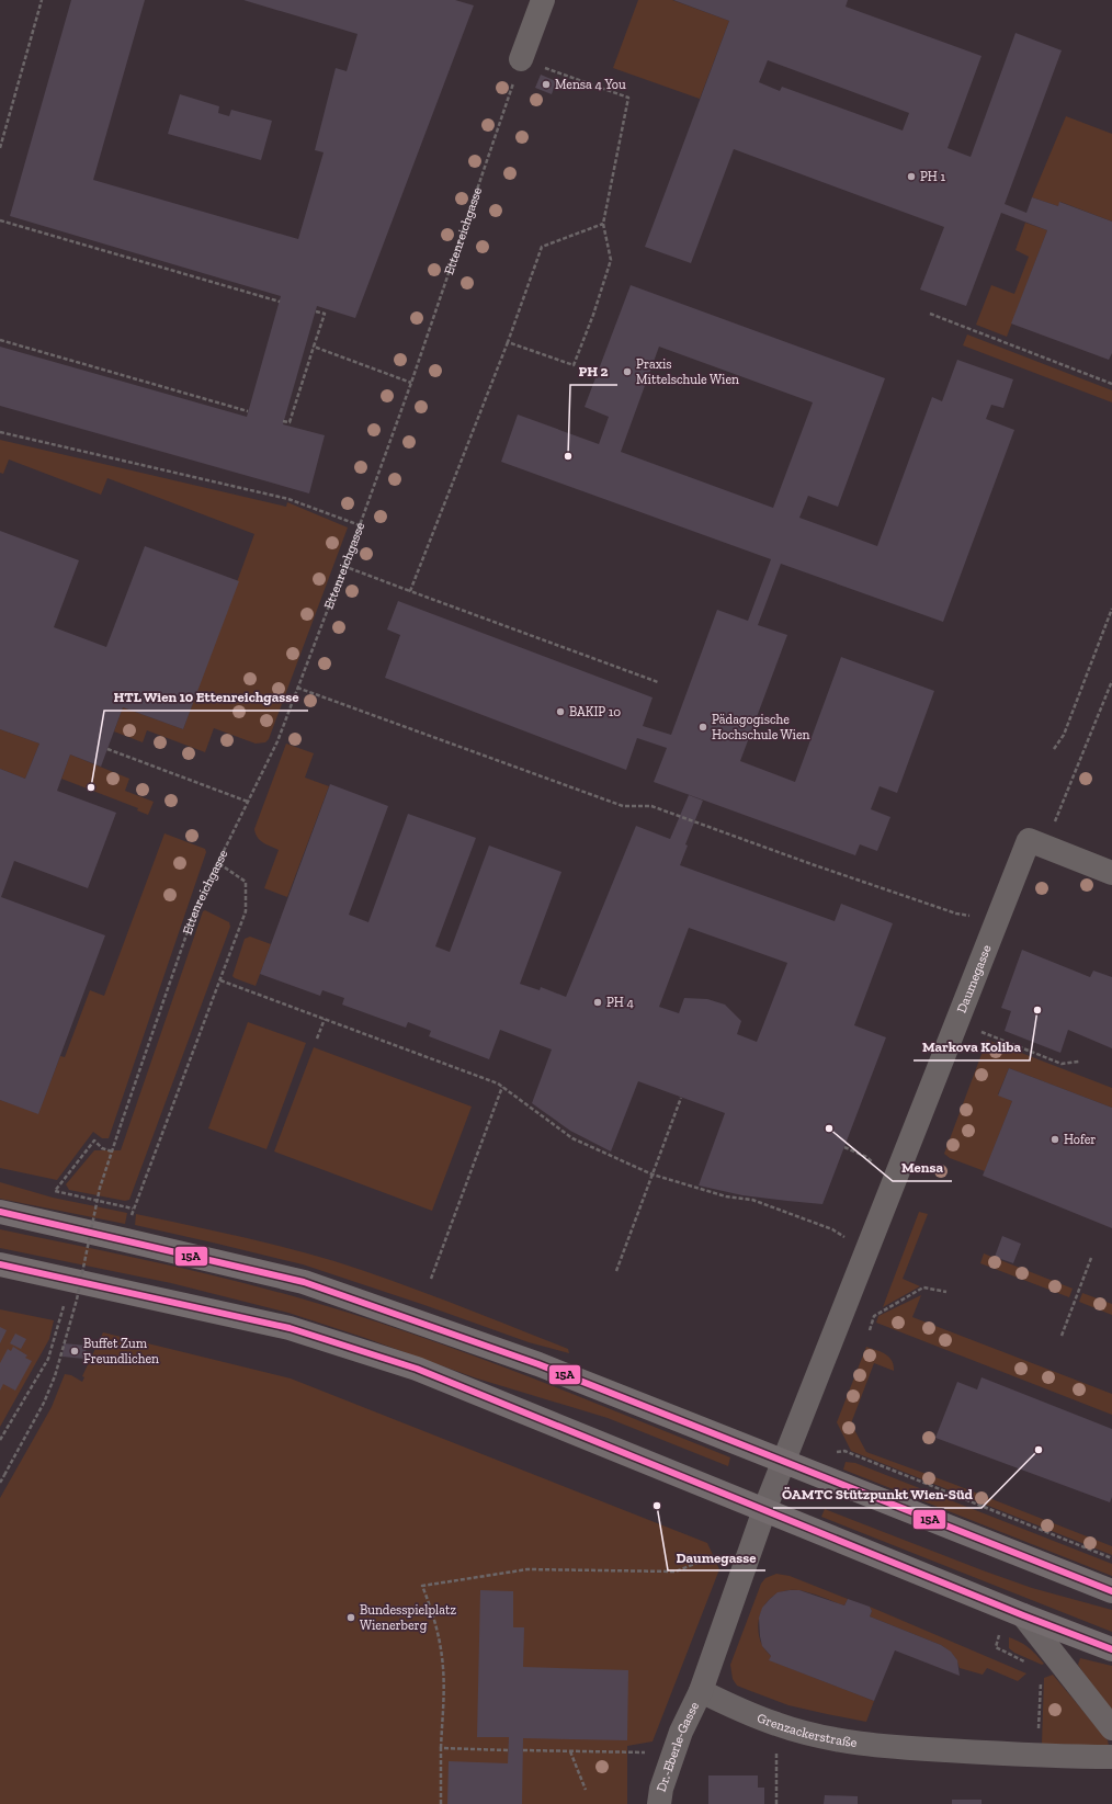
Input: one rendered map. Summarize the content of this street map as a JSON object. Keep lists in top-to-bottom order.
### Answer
{
  "streets": {
    "street": ["Daumegasse", "Grenzackerstraße", "Dr.-Eberle-Gasse"],
    "path": ["Ettenreichgasse"]
  },
  "crossings": [
    ["Grenzackerstraße", "Dr.-Eberle-Gasse"]
  ],
  "places": [
    "Mensa 4 You",
    "PH 1",
    "Praxis Mittelschule Wien",
    "PH 2",
    "BAKIP 10",
    "Pädagogische Hochschule Wien",
    "HTL Wien 10 Ettenreichgasse",
    "PH 4",
    "Markova Koliba",
    "Mensa",
    "Hofer",
    "Buffet Zum Freundlichen",
    "ÖAMTC Stützpunkt Wien-Süd",
    "Daumegasse",
    "Bundesspielplatz Wienerberg"
  ],
  "lines": ["transit line 15A"]
}
